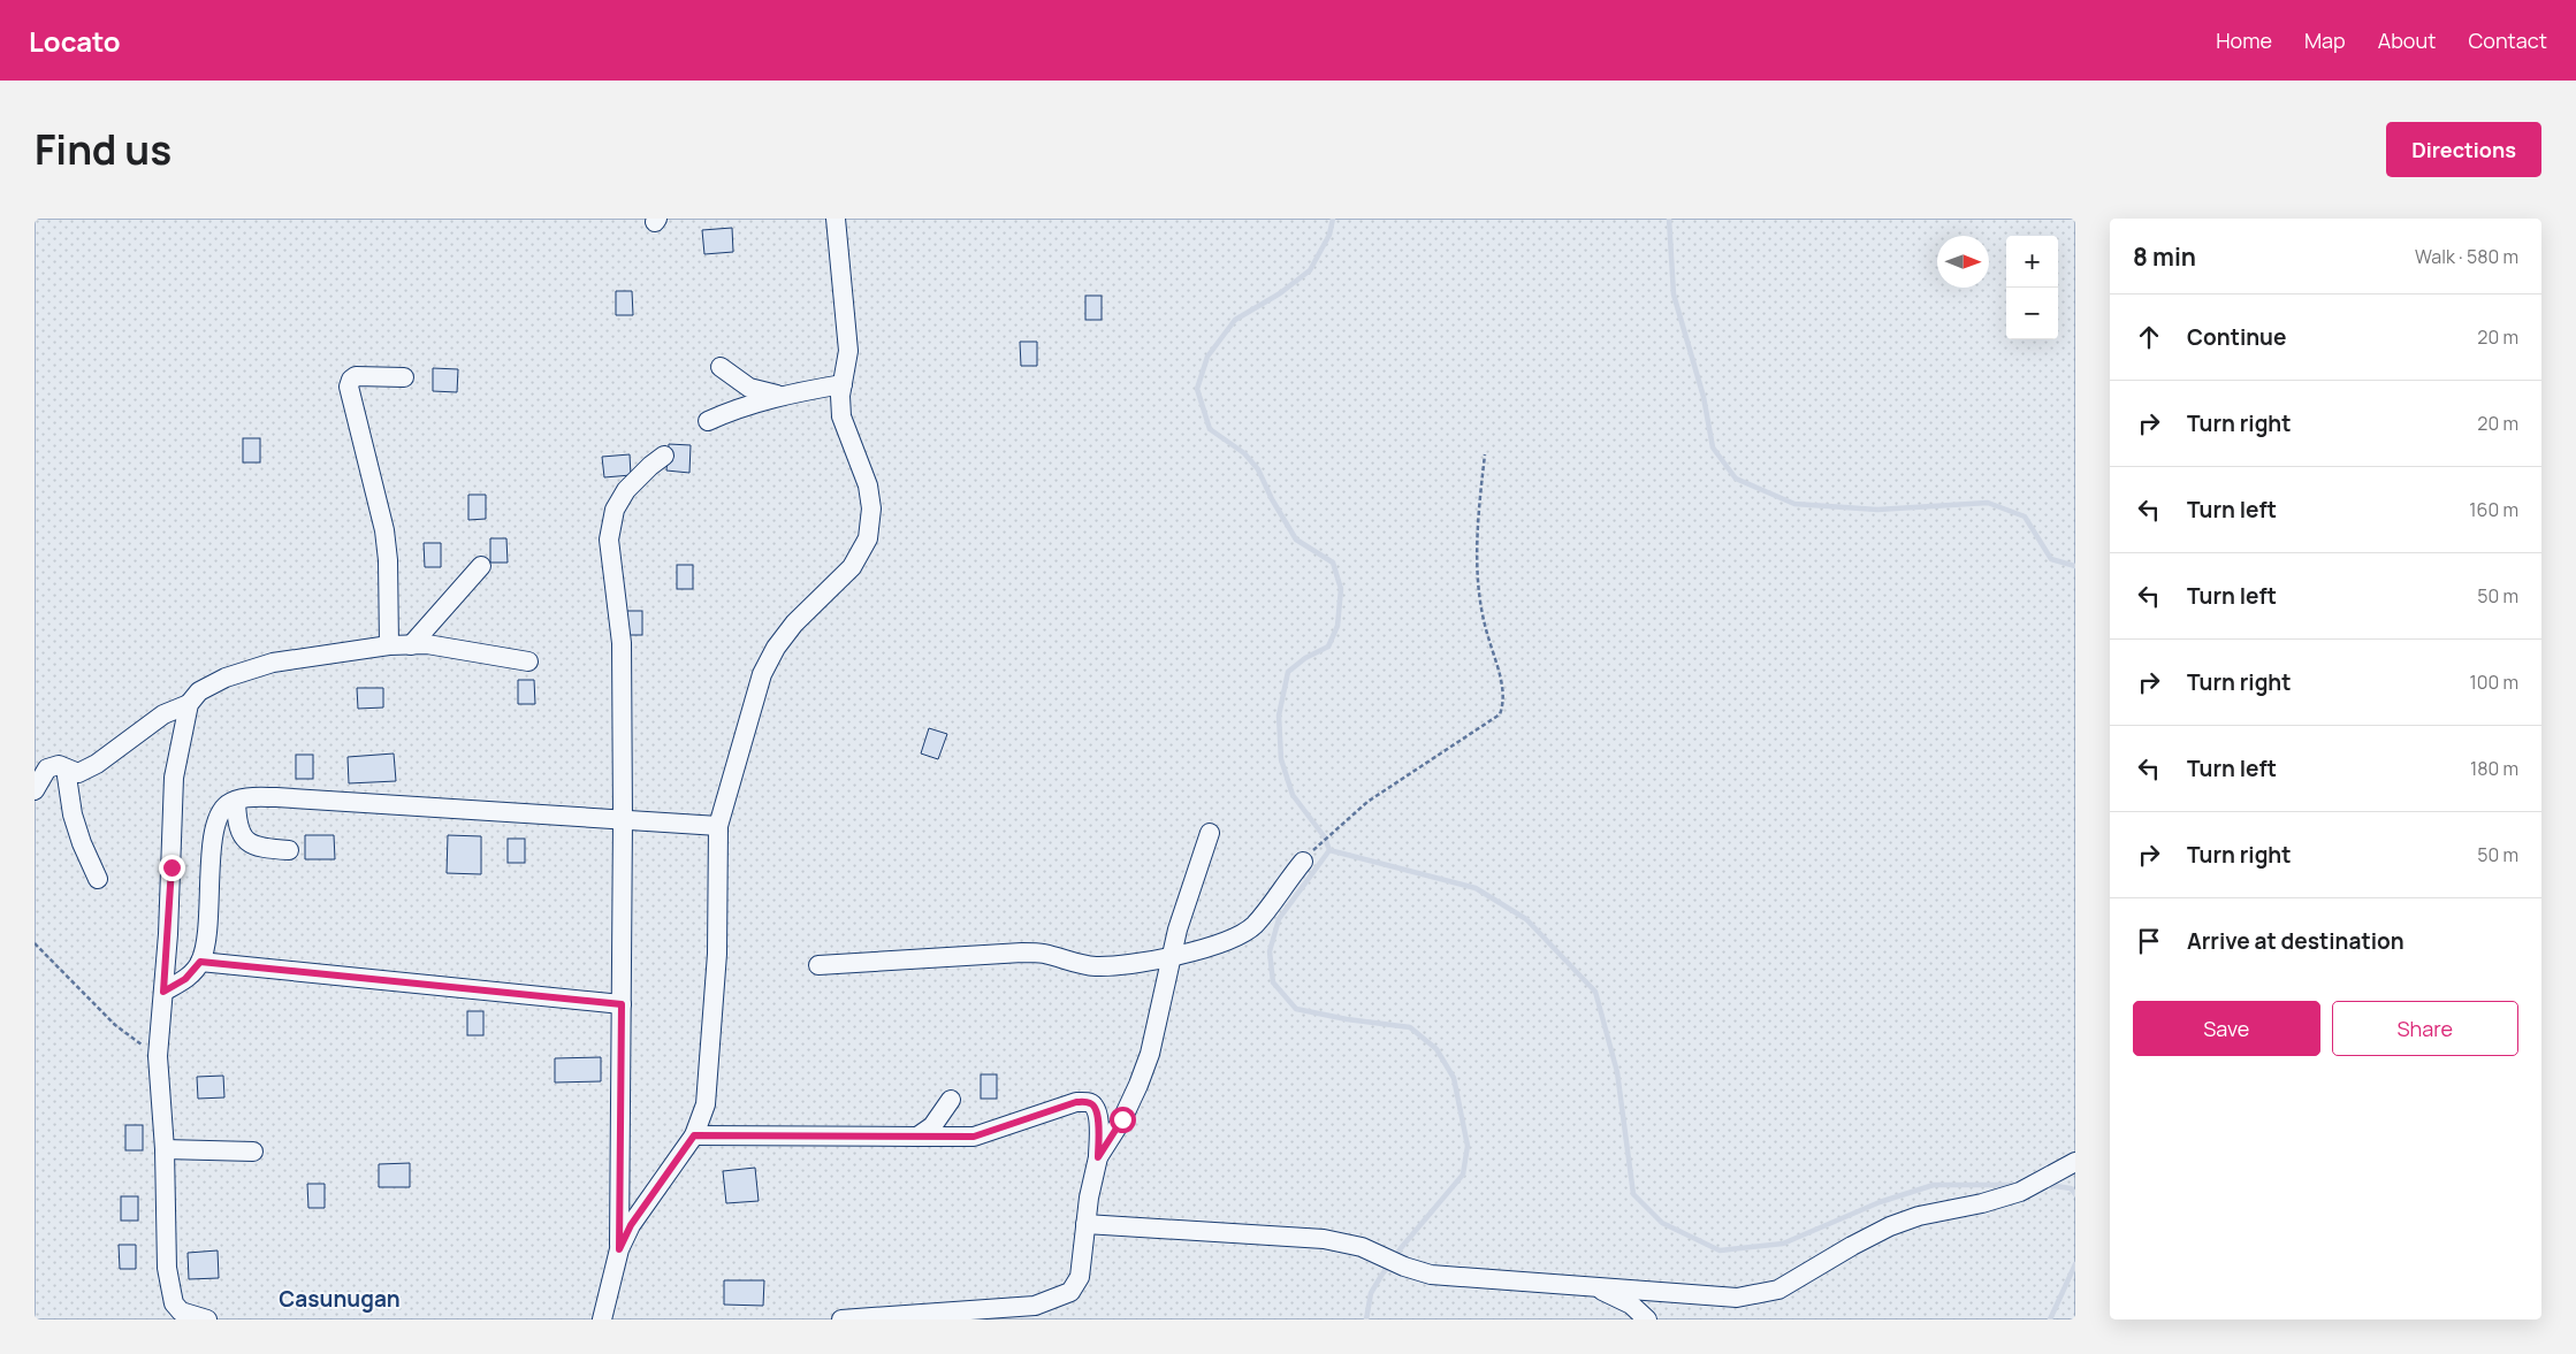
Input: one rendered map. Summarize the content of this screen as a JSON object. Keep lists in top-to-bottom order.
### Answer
{
  "districts": ["Casunugan"],
  "north": "right",
  "page": {
    "header": "Locato",
    "nav": [
      "Home",
      "Map",
      "About",
      "Contact"
    ],
    "title": "Find us",
    "buttons": [
      "Directions",
      ["Save", "Share"]
    ],
    "heading": ["8 min", "Walk · 580 m"],
    "map_buttons": ["+", "−"],
    "list": [
      ["Continue", "20 m"],
      ["Turn right", "20 m"],
      ["Turn left", "160 m"],
      ["Turn left", "50 m"],
      ["Turn right", "100 m"],
      ["Turn left", "180 m"],
      ["Turn right", "50 m"],
      "Arrive at destination"
    ]
  }
}
